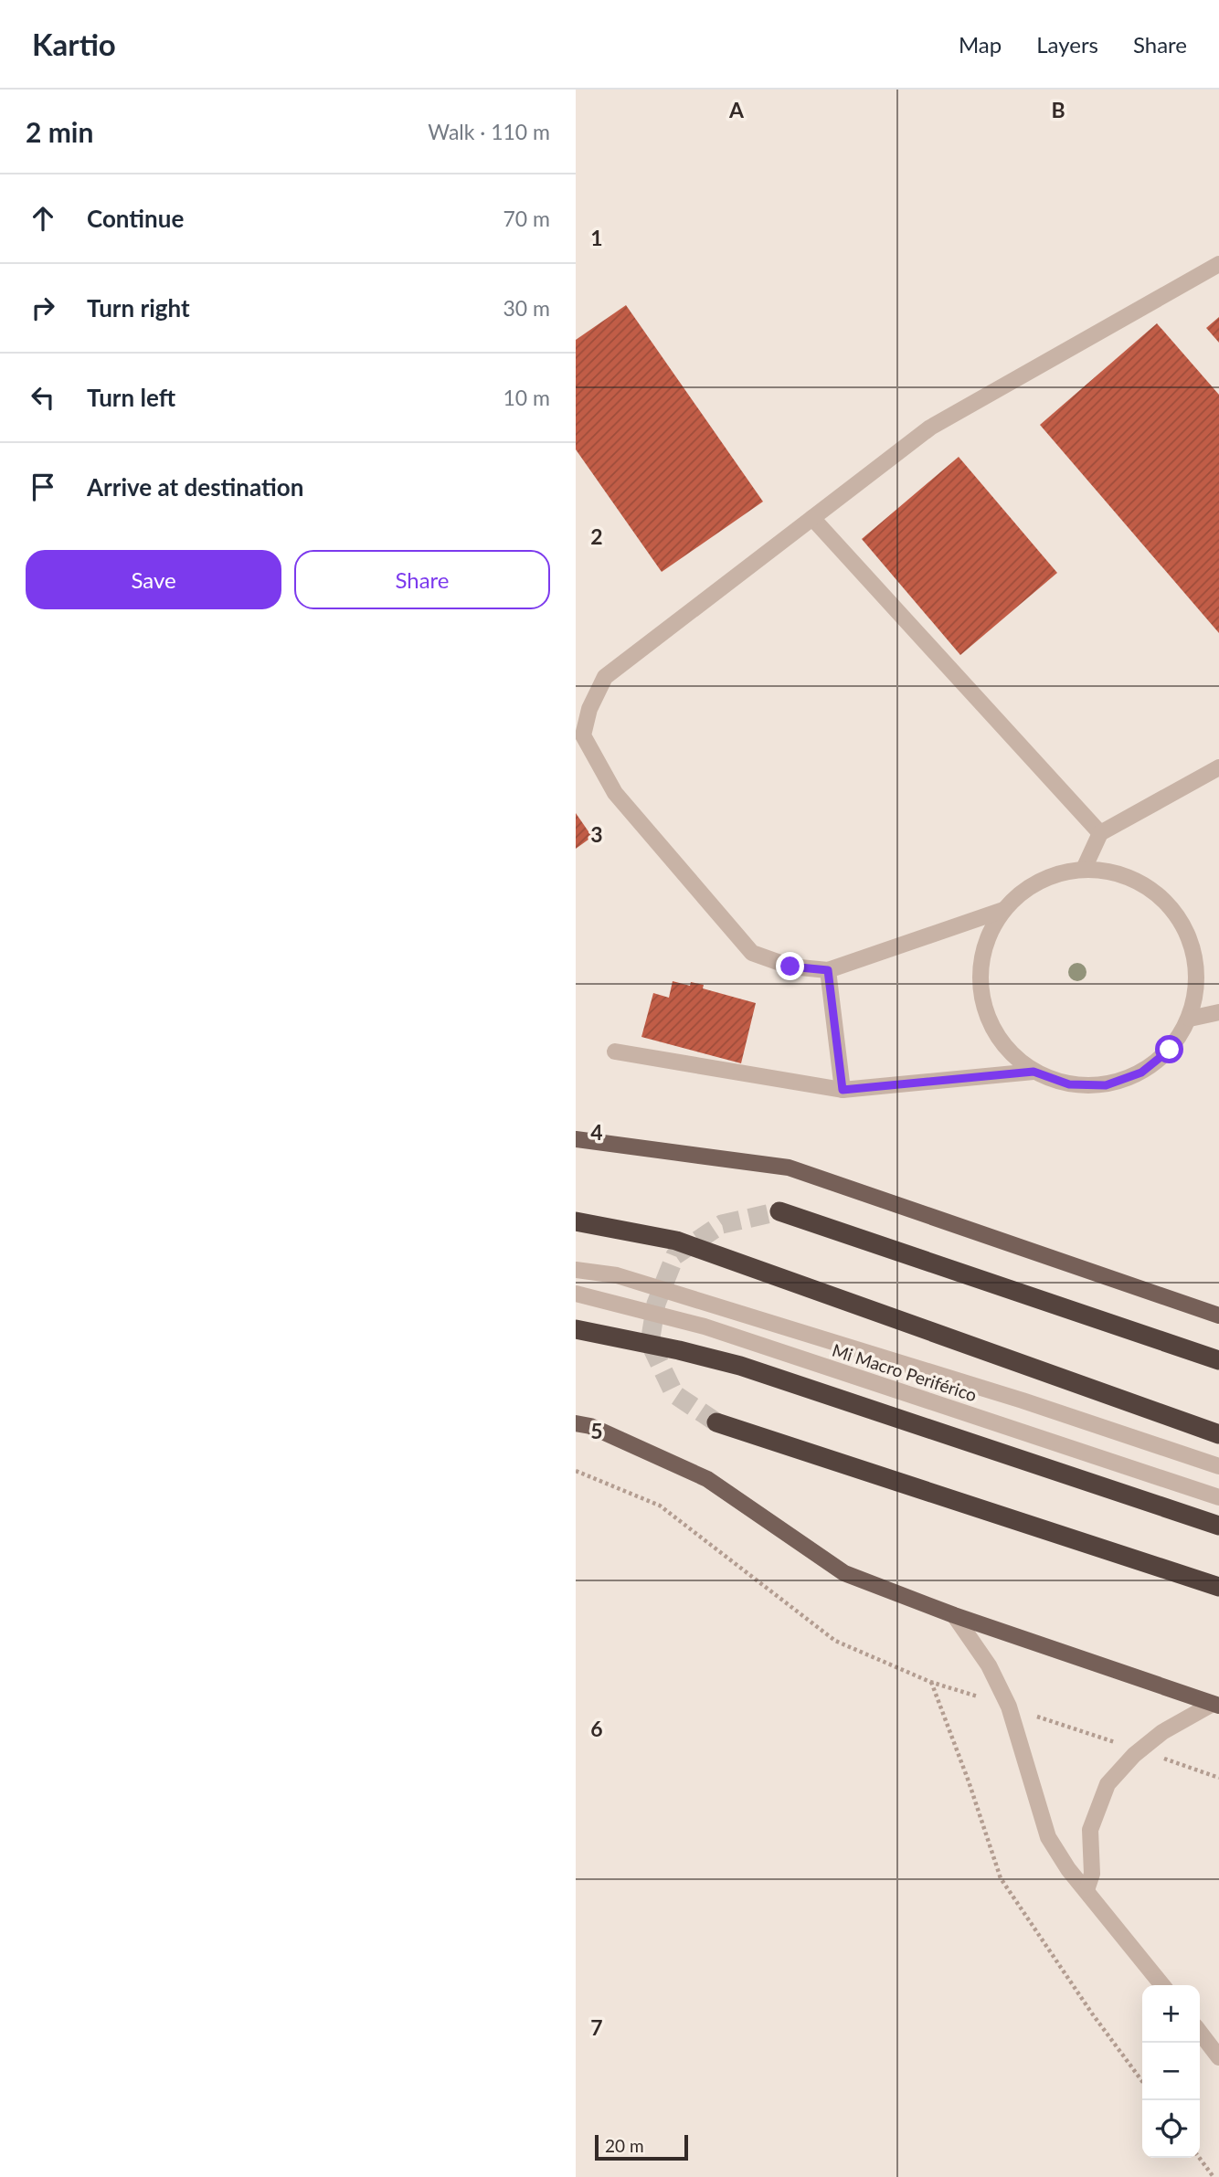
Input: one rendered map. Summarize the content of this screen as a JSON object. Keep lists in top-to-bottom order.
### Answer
{
  "streets": {
    "street": ["Mi Macro Periférico"]
  },
  "scale_bar": "20 m",
  "page": {
    "header": "Kartio",
    "nav": ["Map", "Layers", "Share"],
    "heading": ["2 min", "Walk · 110 m"],
    "list": [
      ["Continue", "70 m"],
      ["Turn right", "30 m"],
      ["Turn left", "10 m"],
      "Arrive at destination"
    ],
    "buttons": ["Save", "Share"],
    "map_buttons": ["+", "−"],
    "scale": "20 m"
  },
  "grid": {
    "columns": ["A", "B"],
    "rows": [
      "1",
      "2",
      "3",
      "4",
      "5",
      "6",
      "7"
    ]
  }
}
